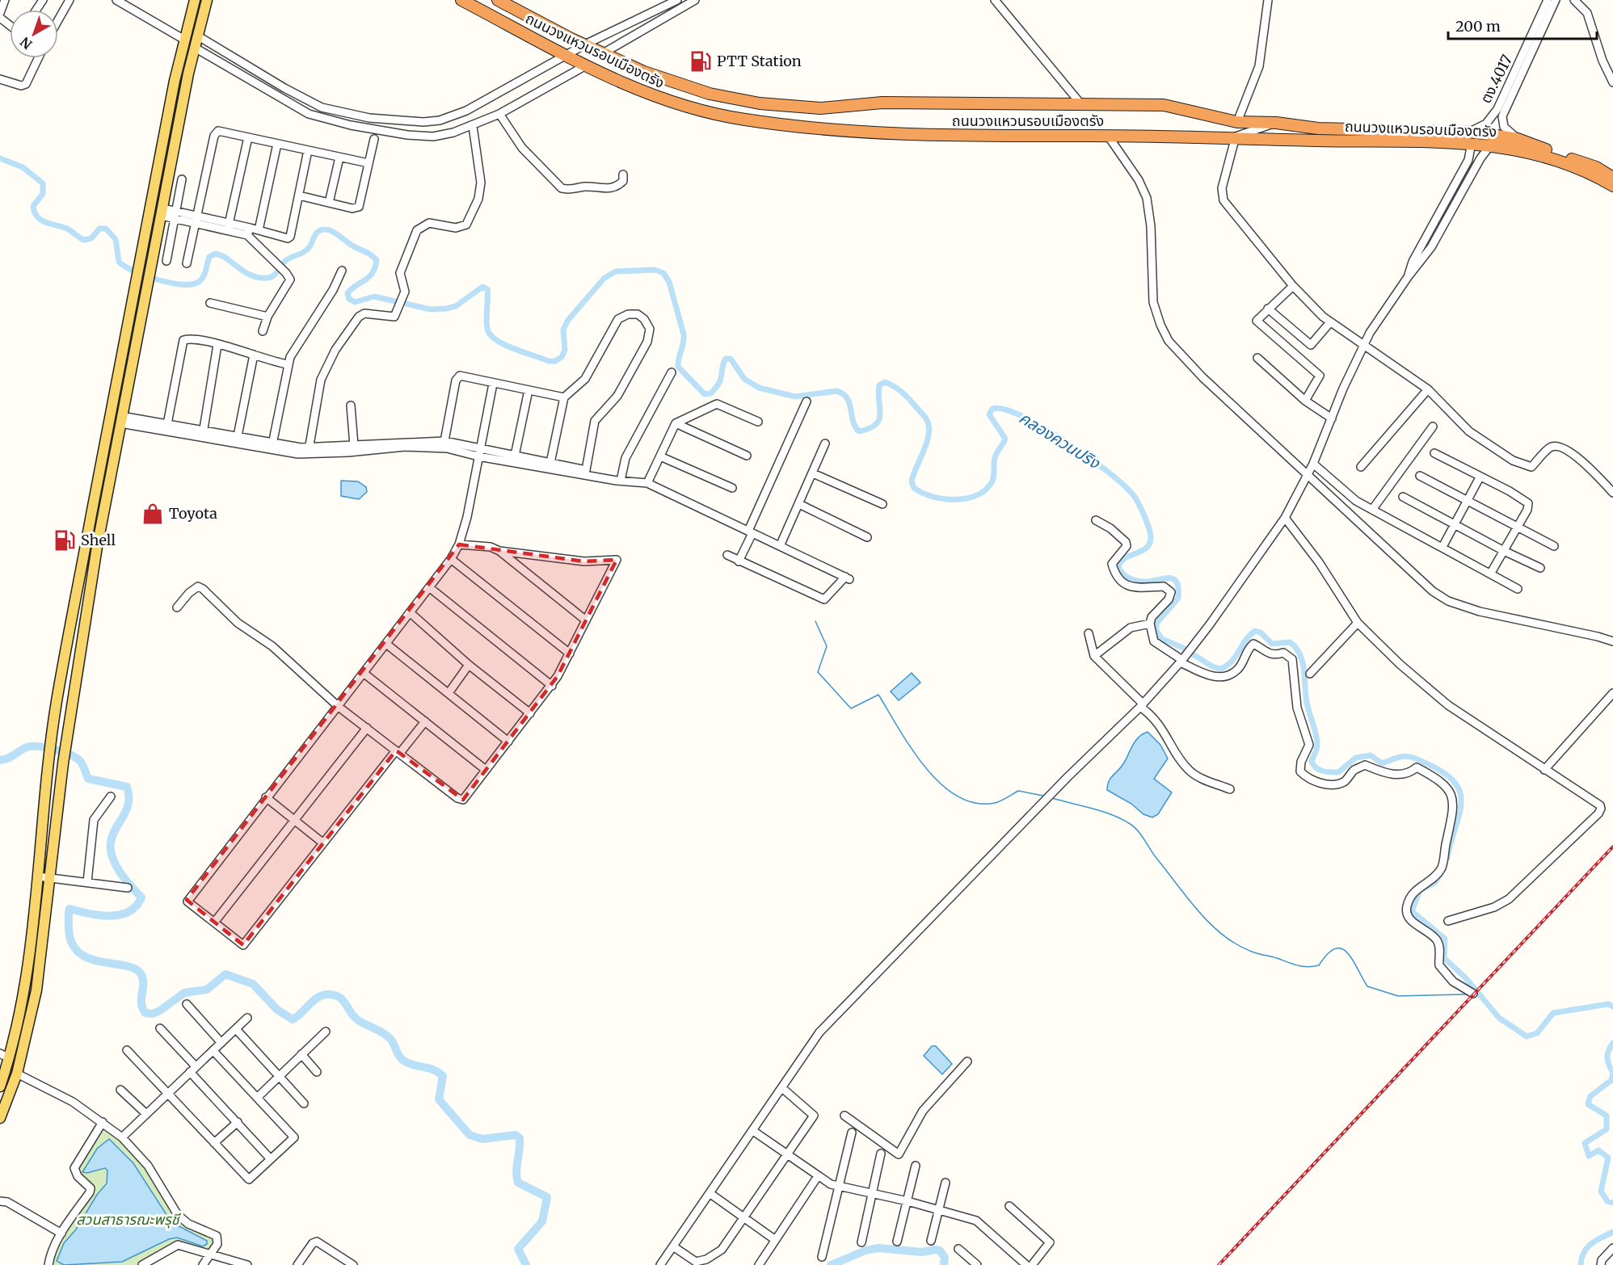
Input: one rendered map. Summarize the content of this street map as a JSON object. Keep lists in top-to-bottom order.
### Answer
{
  "streets": {
    "highway": ["ถนนวงแหวนรอบเมืองตรัง"],
    "street": ["ตง.4017"]
  },
  "crossings": [
    ["ถนนวงแหวนรอบเมืองตรัง", "ตง.4017"]
  ],
  "water": ["คลองควนปริง"],
  "parks": ["สวนสาธารณะพรุชี"],
  "places": {
    "fuel station": ["PTT Station", "Shell"],
    "shop": ["Toyota"]
  },
  "scale_bar": "200 m",
  "north": "bottom left"
}
